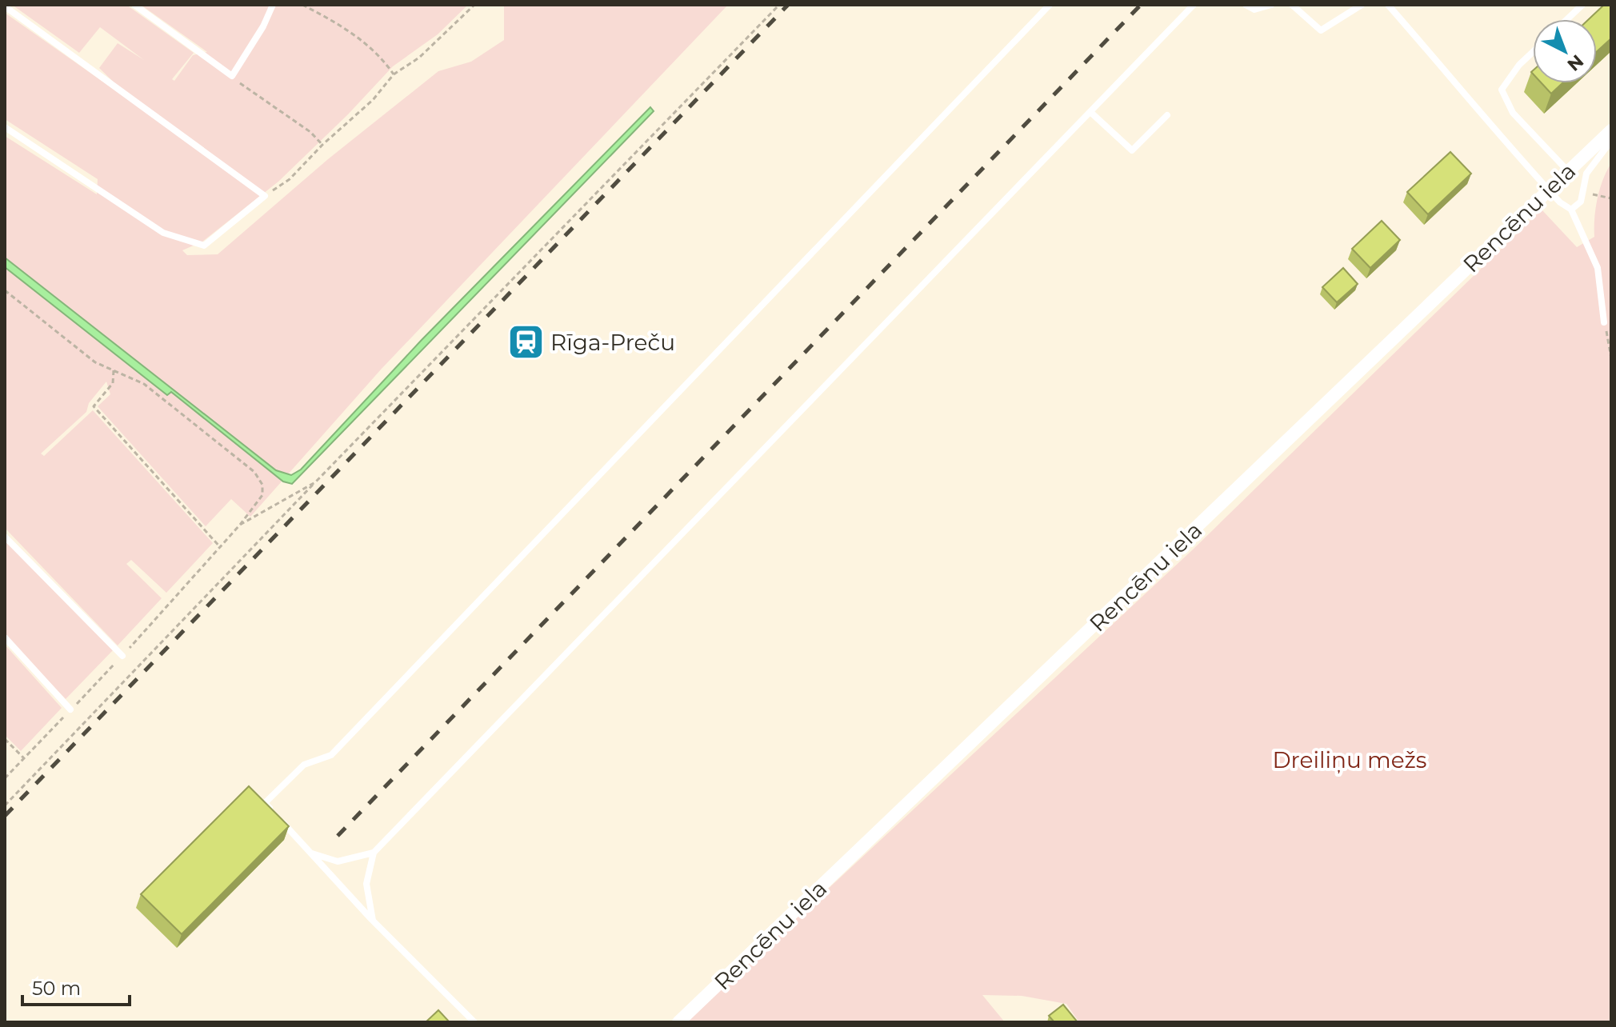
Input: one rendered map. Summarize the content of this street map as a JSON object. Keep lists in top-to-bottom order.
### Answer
{
  "streets": {
    "street": ["Rencēnu iela"]
  },
  "parks": ["Dreiliņu mežs"],
  "places": {
    "station": ["Rīga-Preču"]
  },
  "scale_bar": "50 m",
  "north": "bottom right"
}
